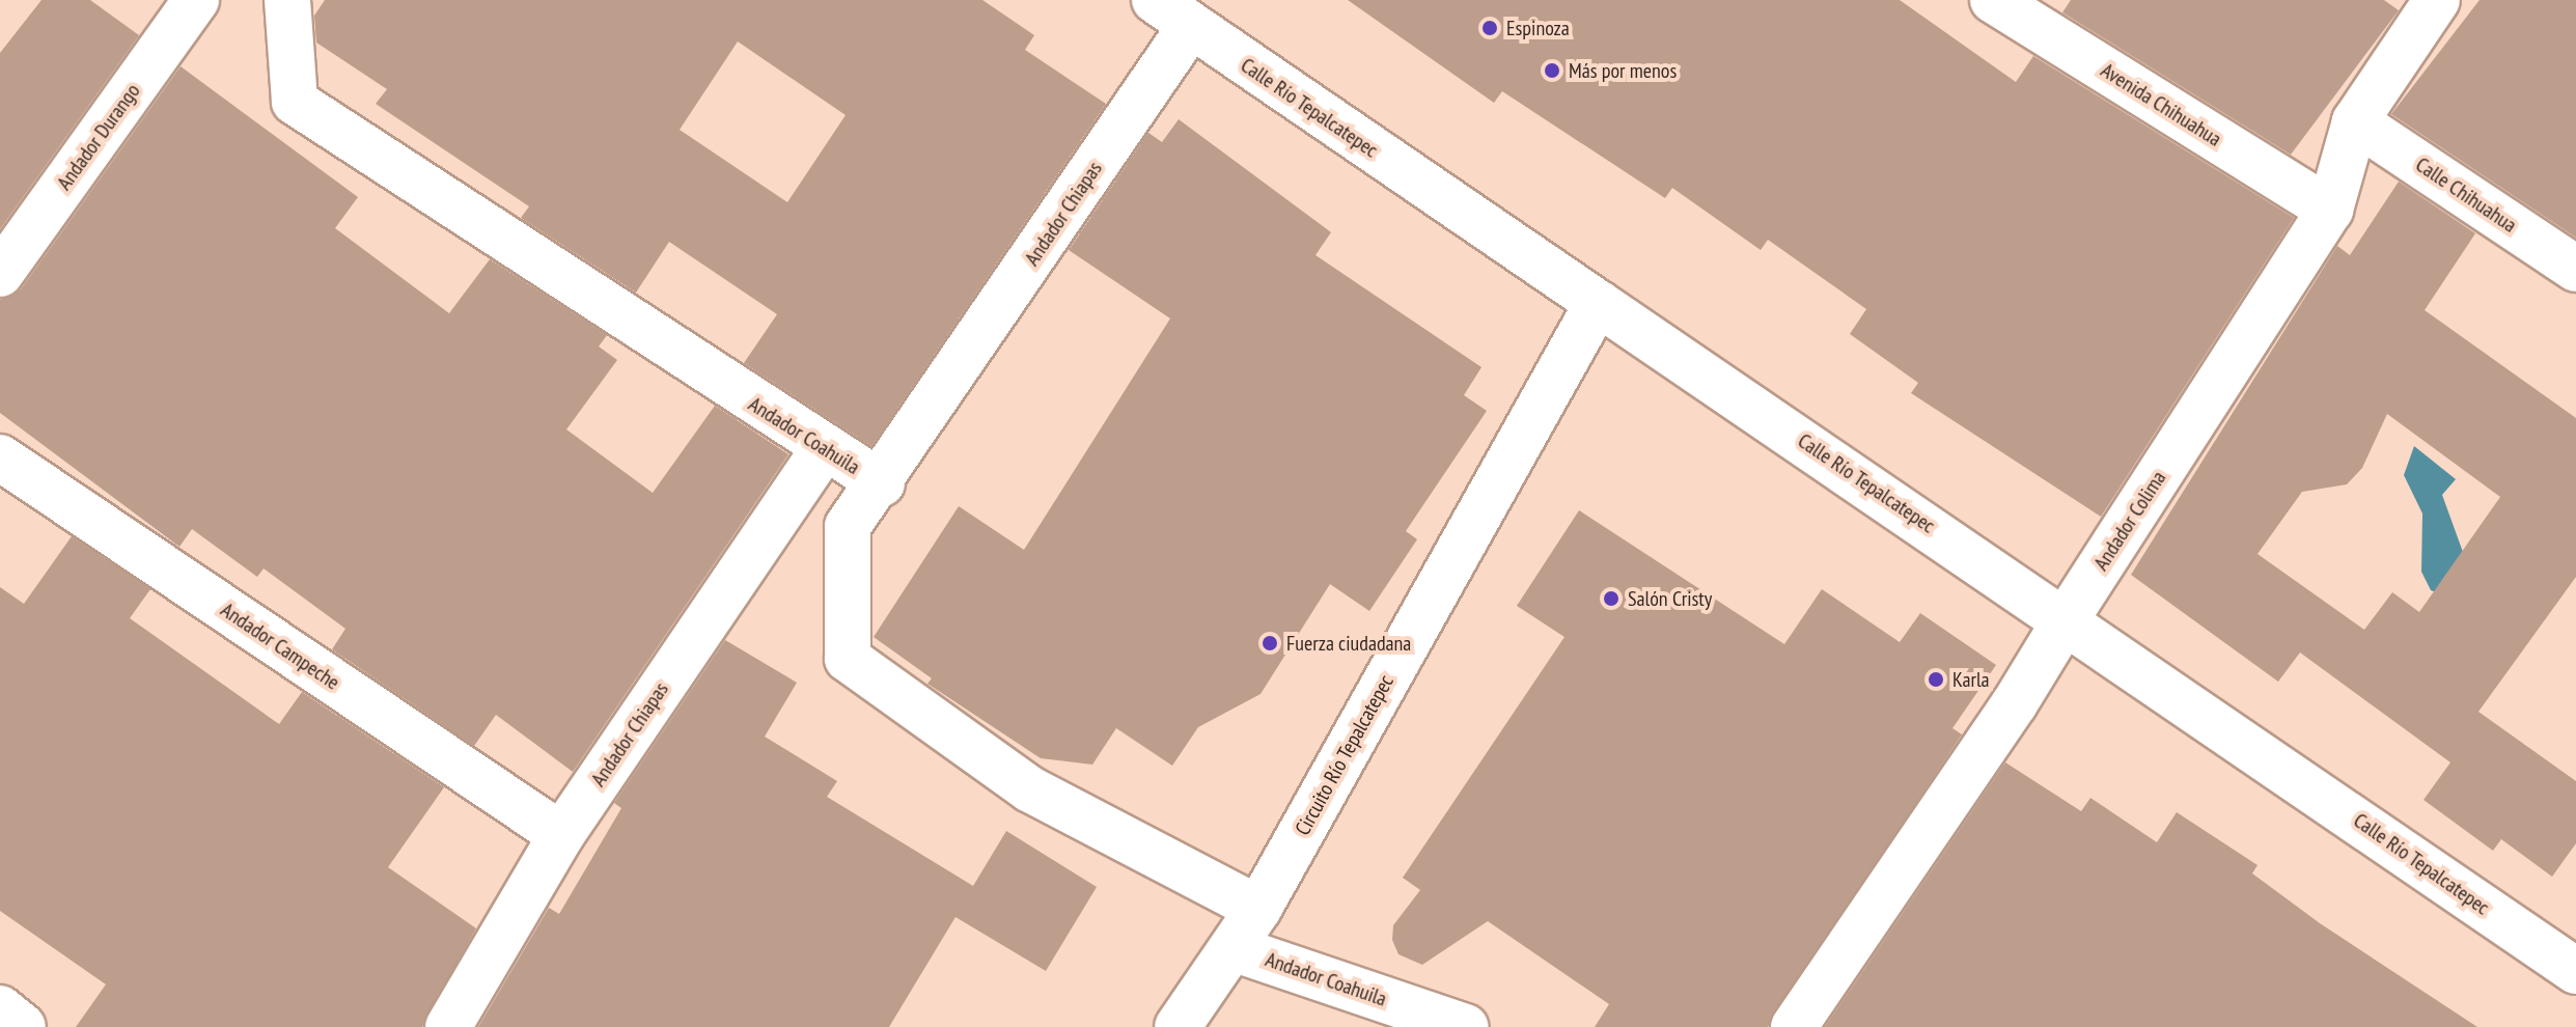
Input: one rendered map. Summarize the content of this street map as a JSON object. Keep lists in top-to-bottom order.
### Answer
{
  "streets": {
    "street": [
      "Avenida Chihuahua",
      "Calle Río Tepalcatepec",
      "Andador Durango",
      "Calle Chihuahua",
      "Andador Chiapas",
      "Andador Coahuila",
      "Andador Colima",
      "Andador Campeche",
      "Circuito Río Tepalcatepec"
    ]
  },
  "crossings": [
    ["Avenida Chihuahua", "Andador Colima"],
    ["Calle Río Tepalcatepec", "Andador Chiapas"],
    ["Calle Río Tepalcatepec", "Andador Colima"],
    ["Calle Río Tepalcatepec", "Circuito Río Tepalcatepec"],
    ["Calle Chihuahua", "Andador Colima"],
    ["Andador Chiapas", "Andador Coahuila"],
    ["Andador Chiapas", "Andador Campeche"],
    ["Andador Coahuila", "Circuito Río Tepalcatepec"]
  ],
  "places": [
    "Espinoza",
    "Más por menos",
    "Salón Cristy",
    "Fuerza ciudadana",
    "Karla"
  ]
}
